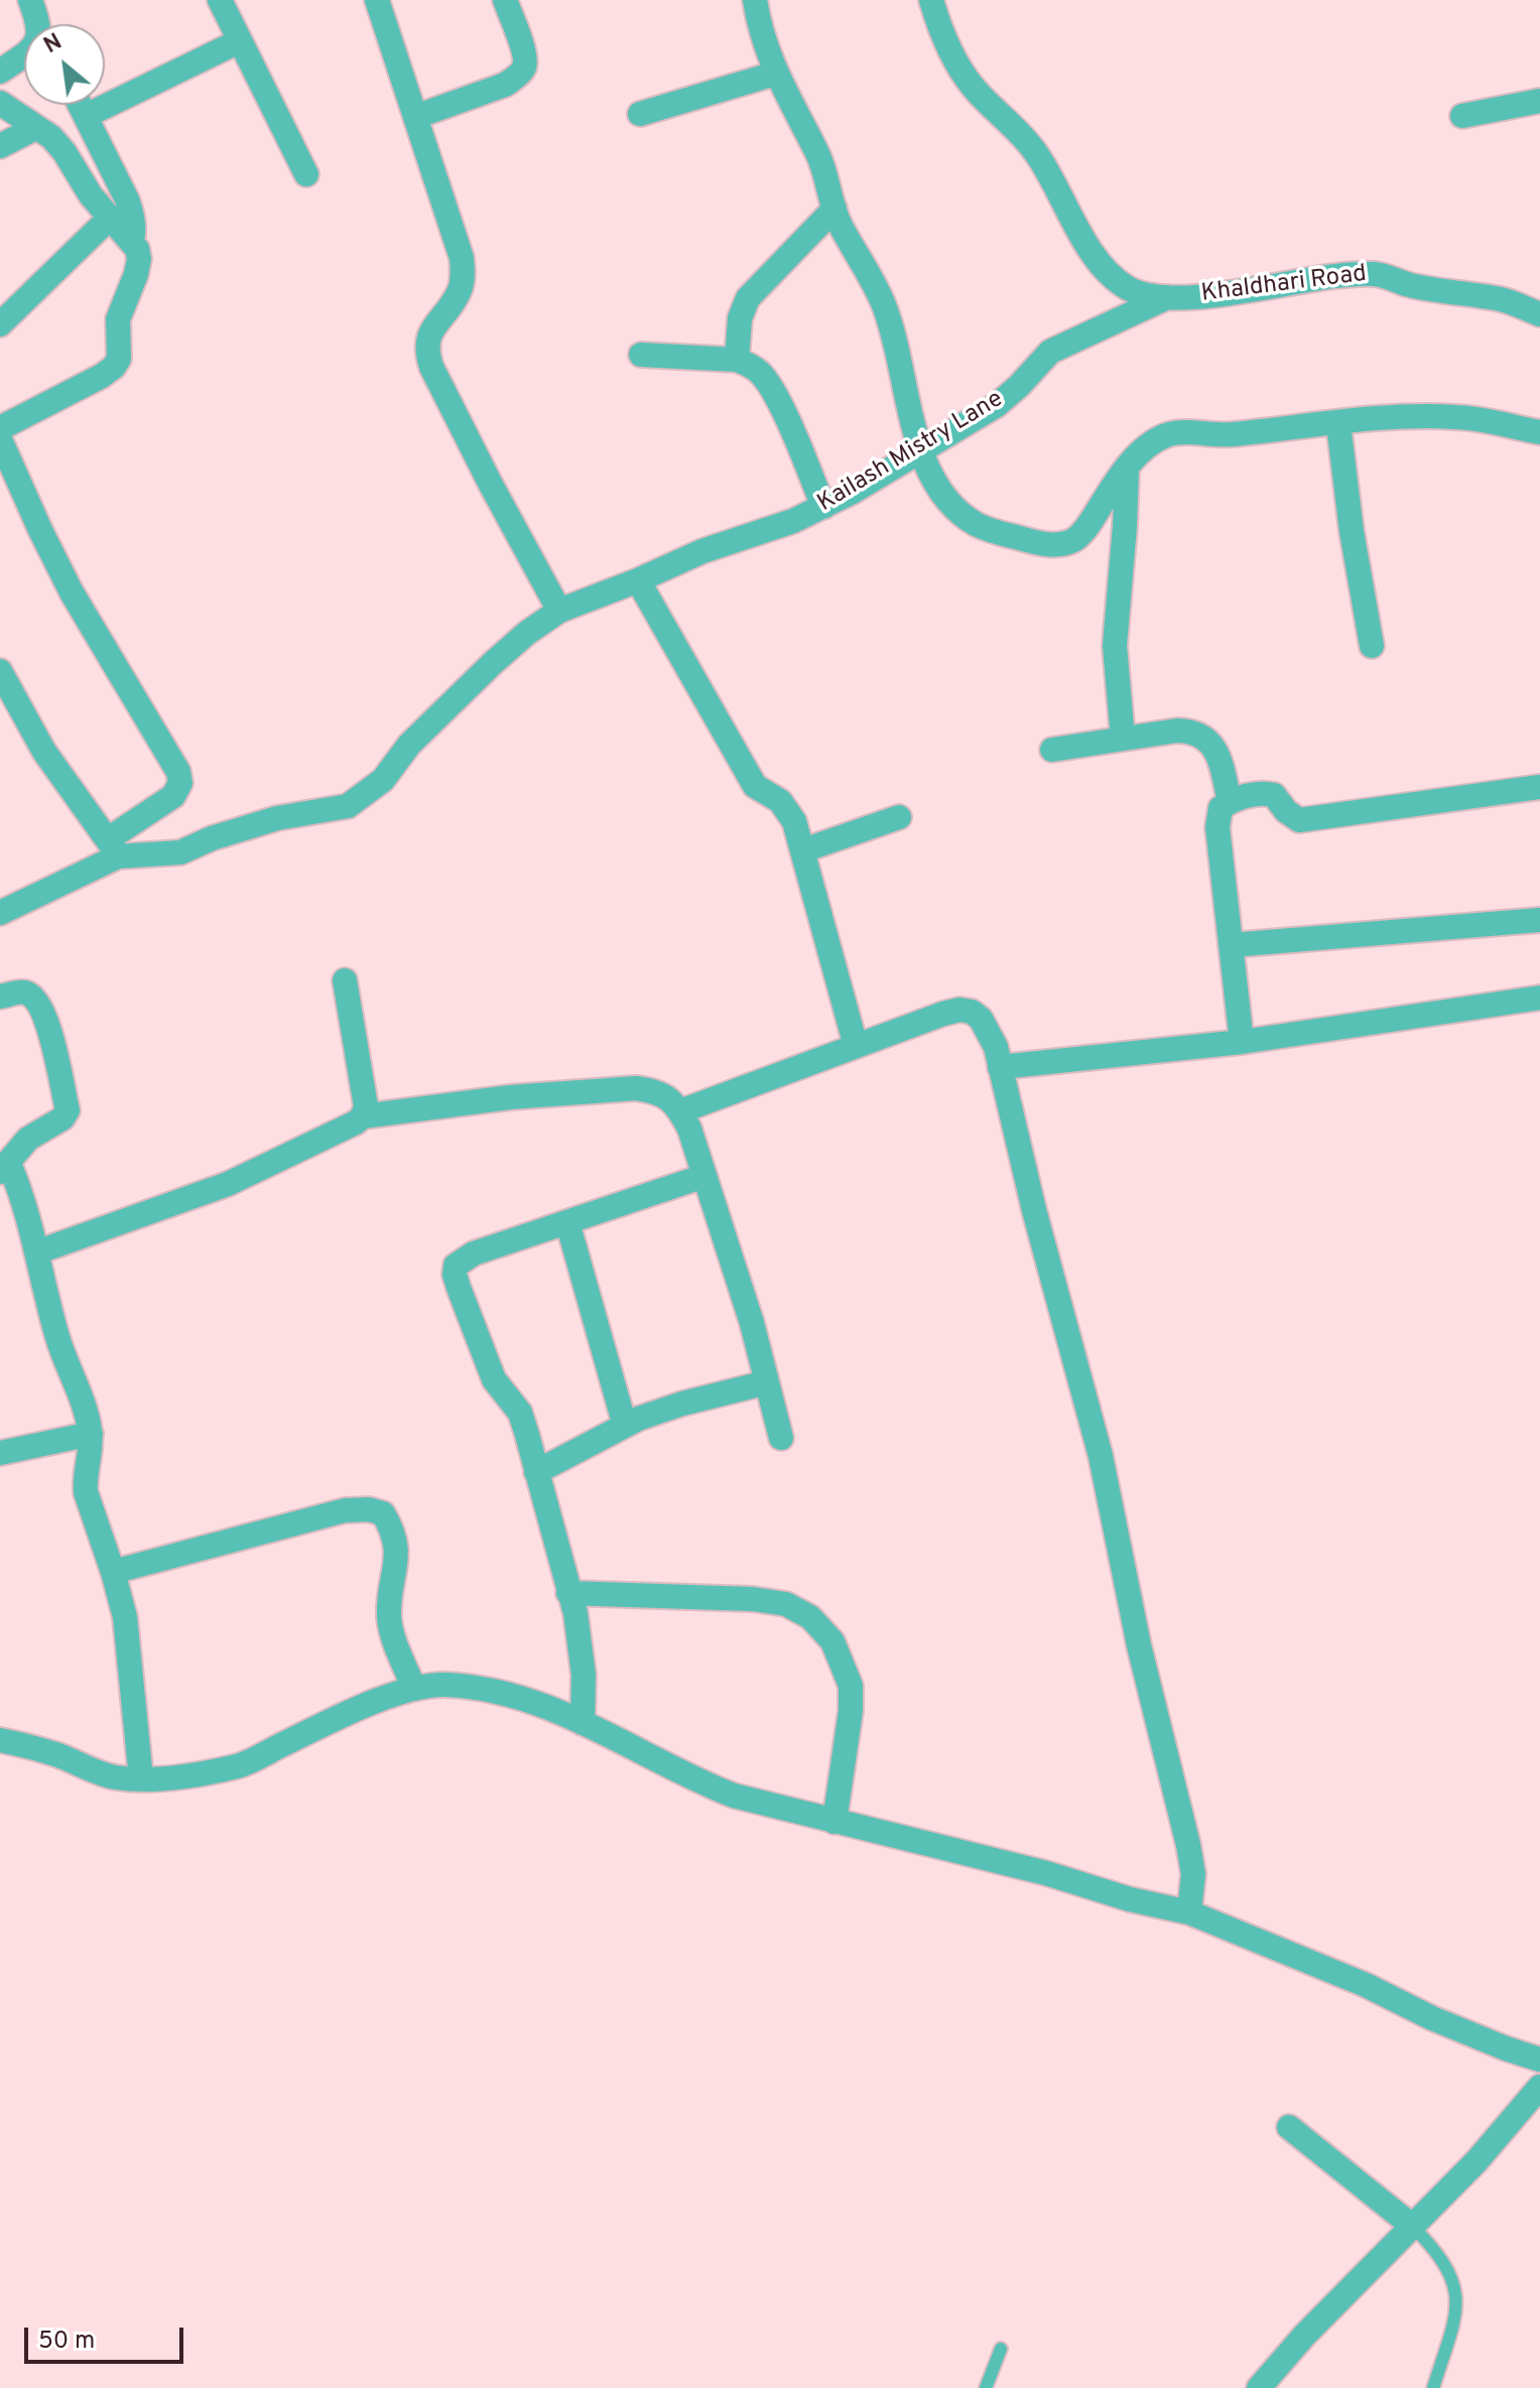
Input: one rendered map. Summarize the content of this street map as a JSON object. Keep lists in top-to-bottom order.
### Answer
{
  "streets": {
    "street": ["Khaldhari Road", "Kailash Mistry Lane"]
  },
  "crossings": [
    ["Khaldhari Road", "Kailash Mistry Lane"]
  ],
  "scale_bar": "50 m",
  "north": "top left"
}
